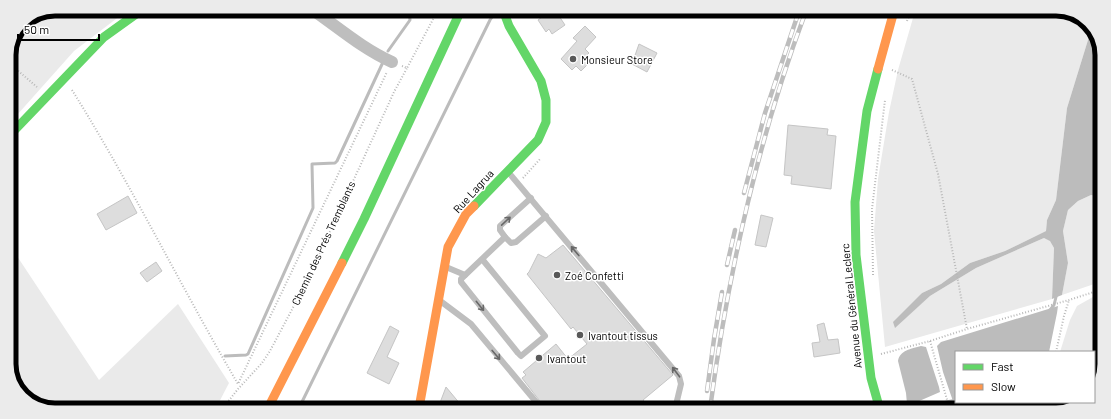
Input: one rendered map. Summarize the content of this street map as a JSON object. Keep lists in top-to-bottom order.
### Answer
{
  "streets": {
    "main road": ["Rue Lagrua", "Avenue du Général Leclerc"],
    "path": ["Chemin des Prés Tremblants"]
  },
  "places": [
    "Monsieur Store",
    "Zoé Confetti",
    "Ivantout tissus",
    "Ivantout"
  ],
  "legend": ["Fast", "Slow"],
  "scale_bar": "50 m"
}
